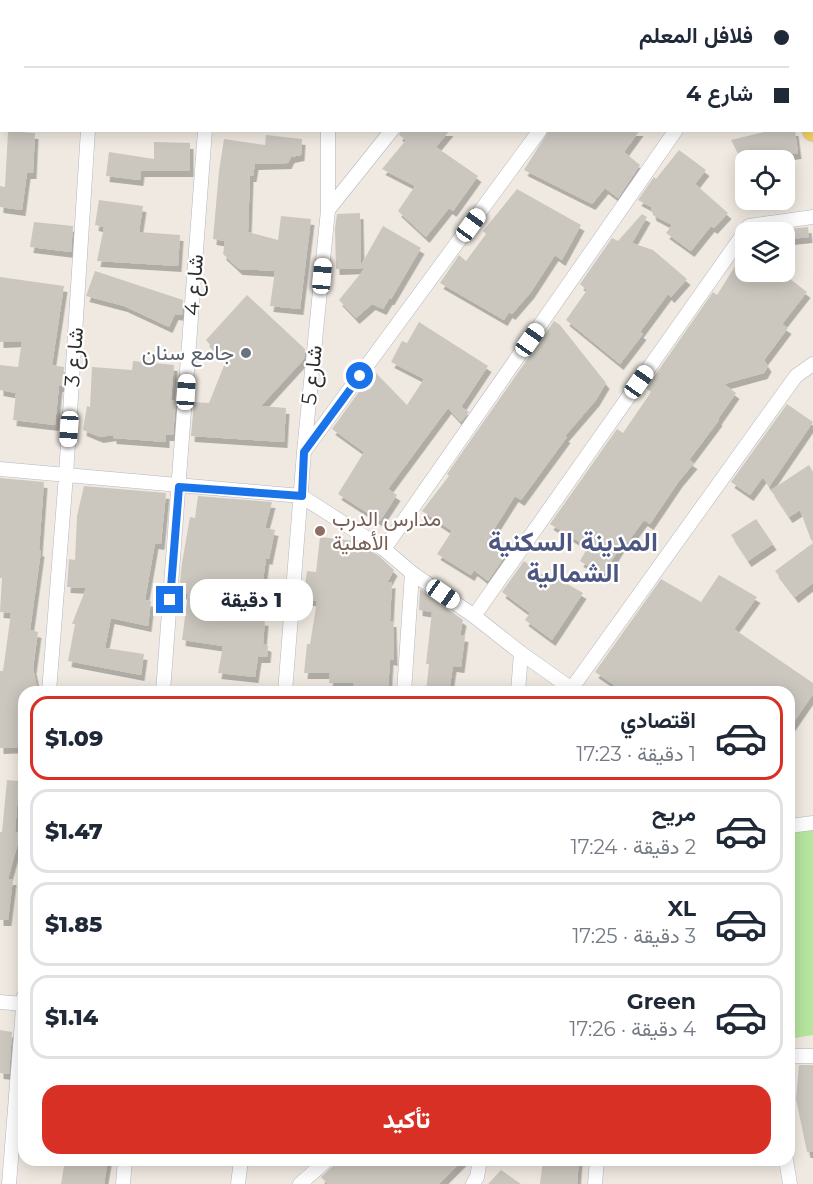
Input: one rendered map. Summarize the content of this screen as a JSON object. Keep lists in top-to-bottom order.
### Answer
{
  "streets": {
    "street": ["شارع 4", "شارع 3", "شارع 5"]
  },
  "districts": ["المدينة السكنية الشمالية"],
  "places": ["جامع سنان", "مدارس الدرب الأهلية"],
  "page": {
    "banner": ["فلافل المعلم", "شارع 4"],
    "bubble": "1 دقيقة",
    "list": [
      {
        "name": "اقتصادي",
        "note": "1 دقيقة · 17:23",
        "value": "$1.09"
      },
      {
        "name": "مريح",
        "note": "2 دقيقة · 17:24",
        "value": "$1.47"
      },
      {
        "name": "XL",
        "note": "3 دقيقة · 17:25",
        "value": "$1.85"
      },
      {
        "name": "Green",
        "note": "4 دقيقة · 17:26",
        "value": "$1.14"
      }
    ],
    "buttons": "تأكيد"
  }
}
